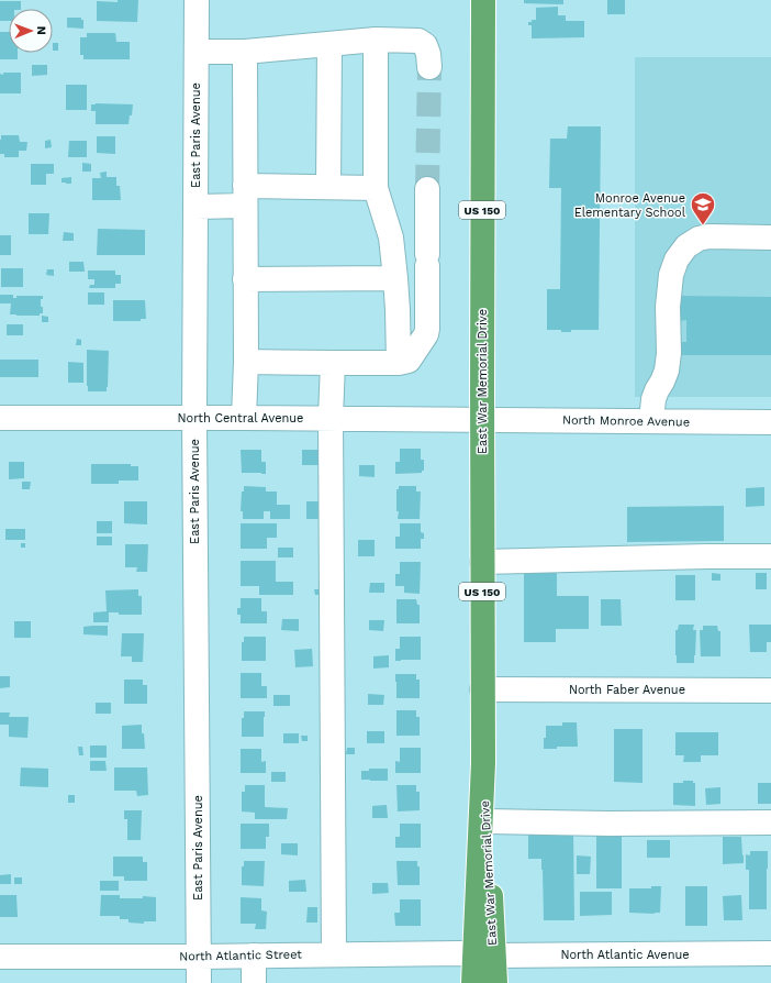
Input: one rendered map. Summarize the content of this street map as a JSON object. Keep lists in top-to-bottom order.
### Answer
{
  "streets": {
    "highway": ["US 150", "East War Memorial Drive"],
    "street": [
      "East Paris Avenue",
      "North Central Avenue",
      "North Monroe Avenue",
      "North Faber Avenue",
      "North Atlantic Avenue",
      "North Atlantic Street"
    ]
  },
  "crossings": [
    ["East Paris Avenue", "North Central Avenue"],
    ["East Paris Avenue", "North Atlantic Street"],
    ["East War Memorial Drive", "North Central Avenue"],
    ["East War Memorial Drive", "North Monroe Avenue"],
    ["East War Memorial Drive", "North Faber Avenue"],
    ["East War Memorial Drive", "North Atlantic Avenue"],
    ["East War Memorial Drive", "North Atlantic Street"],
    ["North Central Avenue", "North Monroe Avenue"],
    ["North Atlantic Avenue", "North Atlantic Street"]
  ],
  "places": {
    "school or university": ["Monroe Avenue Elementary School"]
  },
  "north": "right"
}
